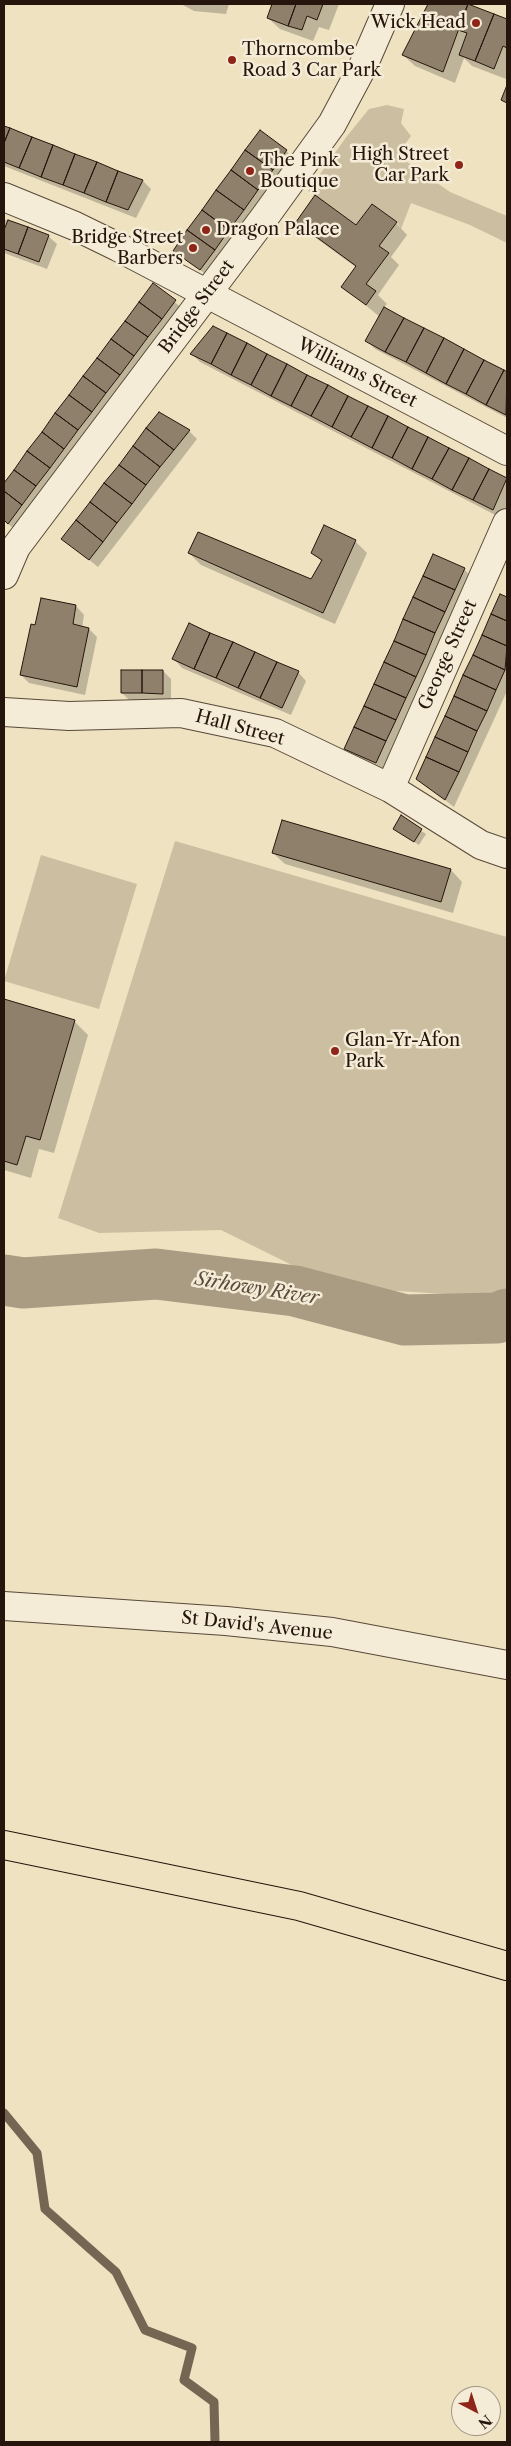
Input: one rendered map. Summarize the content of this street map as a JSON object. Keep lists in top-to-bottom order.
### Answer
{
  "streets": {
    "street": [
      "Bridge Street",
      "Williams Street",
      "George Street",
      "Hall Street",
      "St David's Avenue"
    ]
  },
  "crossings": [
    ["Bridge Street", "Williams Street"],
    ["George Street", "Hall Street"]
  ],
  "water": ["Sirhowy River"],
  "places": [
    "Wick Head",
    "Thorncombe Road 3 Car Park",
    "High Street Car Park",
    "The Pink Boutique",
    "Dragon Palace",
    "Bridge Street Barbers",
    "Glan-Yr-Afon Park"
  ],
  "north": "bottom right"
}
